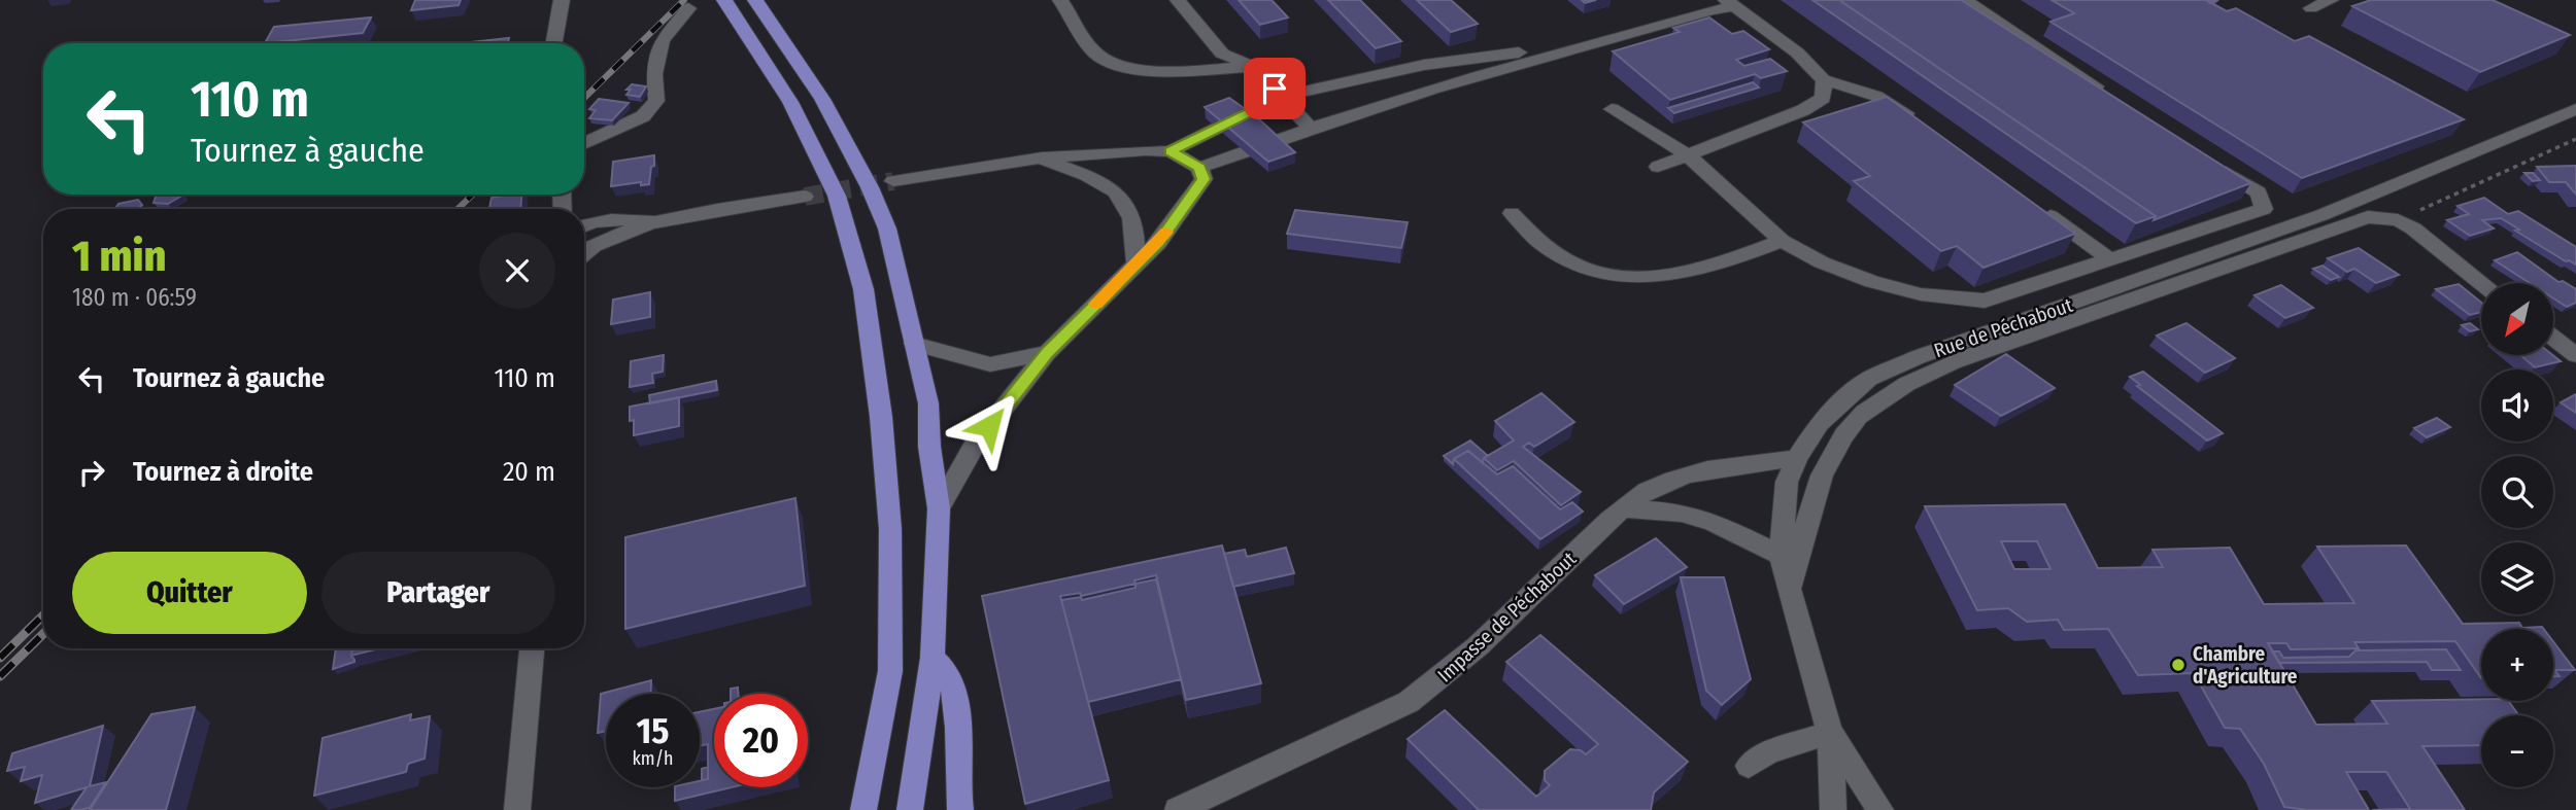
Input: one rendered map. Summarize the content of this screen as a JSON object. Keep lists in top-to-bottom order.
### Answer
{
  "streets": {
    "street": ["Rue de Péchabout", "Impasse de Péchabout"]
  },
  "crossings": [
    ["Rue de Péchabout", "Impasse de Péchabout"]
  ],
  "places": ["Chambre d'Agriculture"],
  "north": "bottom left",
  "page": {
    "turn": ["110 m", "Tournez à gauche"],
    "heading": ["1 min", "180 m · 06:59"],
    "map_buttons": ["+", "−"],
    "list": [
      {
        "name": "Tournez à gauche",
        "value": "110 m"
      },
      {
        "name": "Tournez à droite",
        "value": "20 m"
      }
    ],
    "buttons": ["Quitter", "Partager"],
    "speed": "15 km/h",
    "limit": "20"
  }
}
